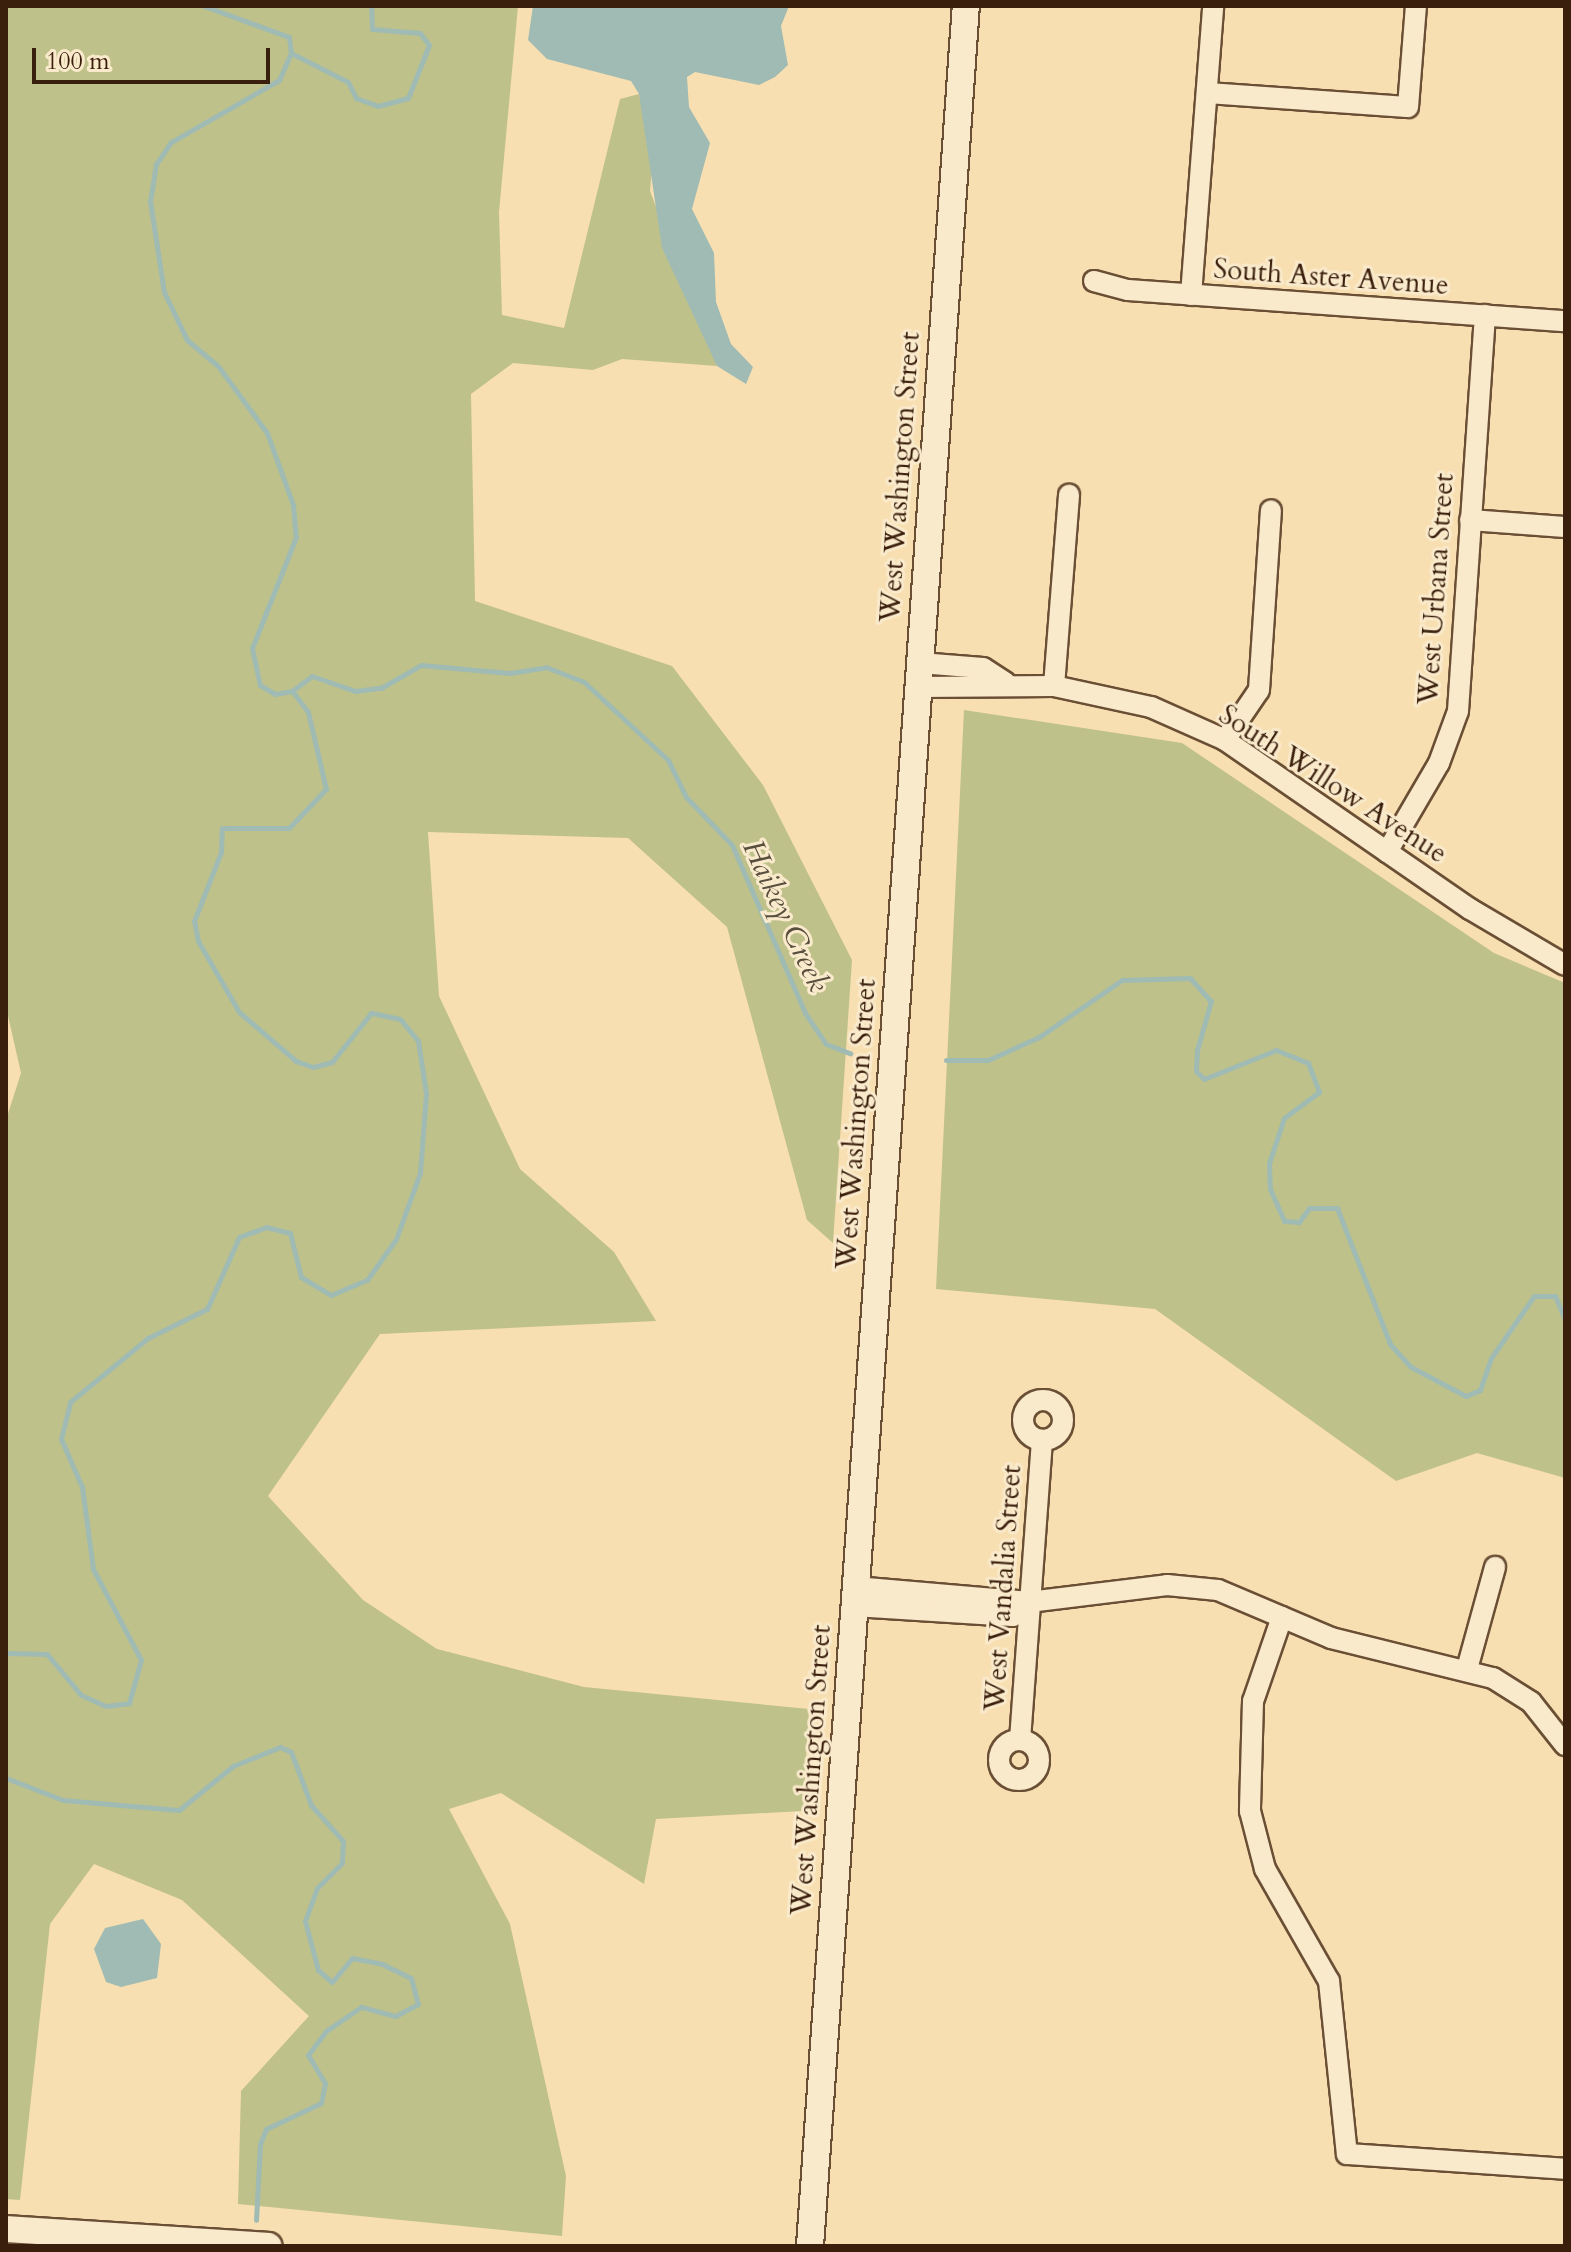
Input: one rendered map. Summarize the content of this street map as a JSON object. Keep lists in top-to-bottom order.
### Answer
{
  "streets": {
    "main road": ["West Washington Street"],
    "street": [
      "South Aster Avenue",
      "West Urbana Street",
      "South Willow Avenue",
      "West Vandalia Street"
    ]
  },
  "crossings": [
    ["South Aster Avenue", "West Urbana Street"],
    ["West Washington Street", "South Willow Avenue"],
    ["West Urbana Street", "South Willow Avenue"]
  ],
  "water": ["Haikey Creek"],
  "scale_bar": "100 m"
}
